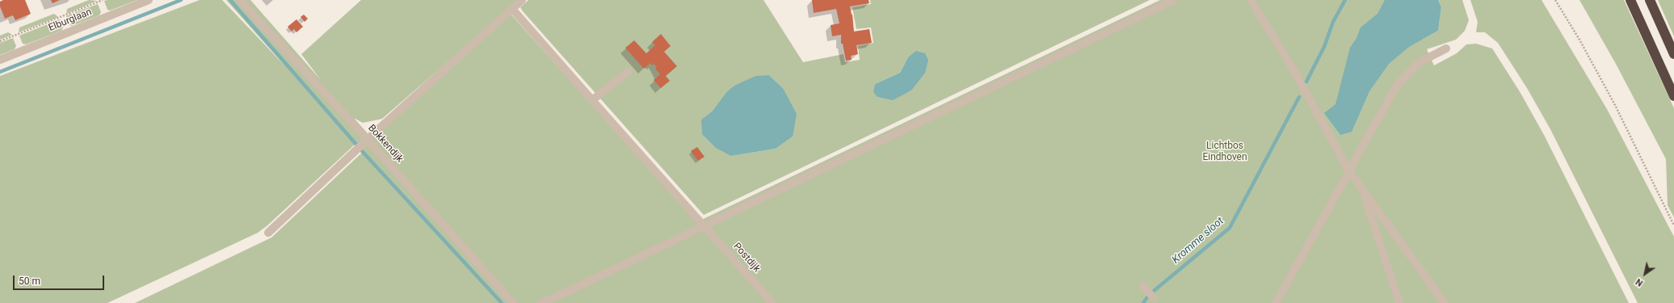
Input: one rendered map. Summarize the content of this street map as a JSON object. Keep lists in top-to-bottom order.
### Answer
{
  "streets": {
    "street": ["Elburglaan", "Bokkendijk", "Postdijk"]
  },
  "water": ["Kromme sloot"],
  "parks": ["Lichtbos Eindhoven"],
  "scale_bar": "50 m",
  "north": "bottom left"
}
